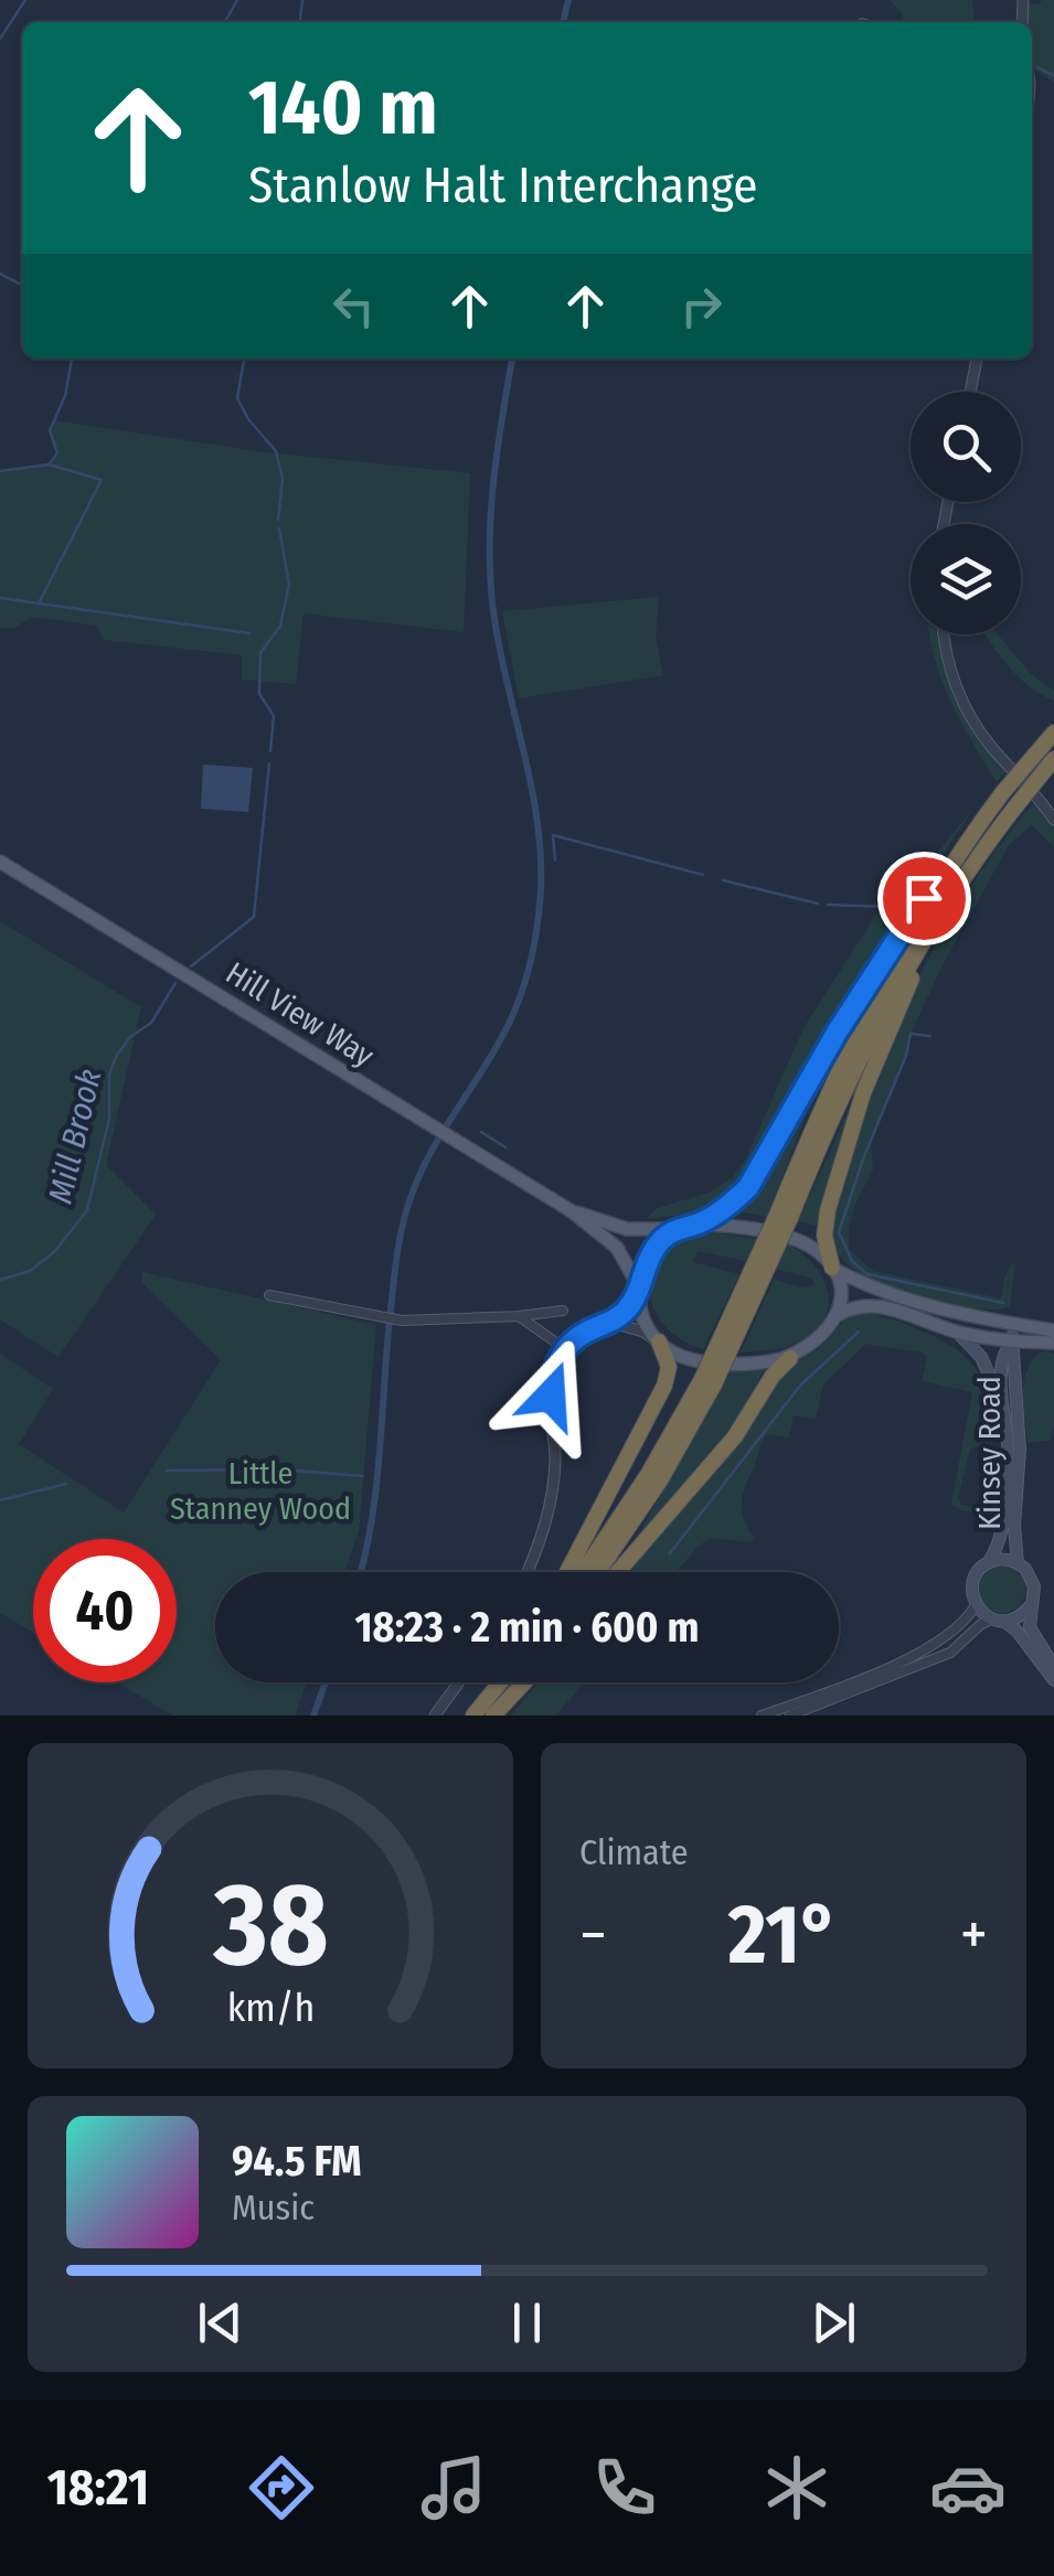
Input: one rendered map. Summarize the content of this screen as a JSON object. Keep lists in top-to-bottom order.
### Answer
{
  "streets": {
    "main road": ["Hill View Way", "Kinsey Road"]
  },
  "water": ["Mill Brook"],
  "parks": ["Little Stanney Wood"],
  "page": {
    "turn": ["140 m", "Stanlow Halt Interchange"],
    "limit": "40",
    "trip": "18:23 · 2 min · 600 m",
    "tile": "Climate",
    "heat": ["−", "21°", "+"],
    "song": ["94.5 FM", "Music"],
    "tabs": "18:21",
    "gauge": ["38", "km/h"]
  }
}
